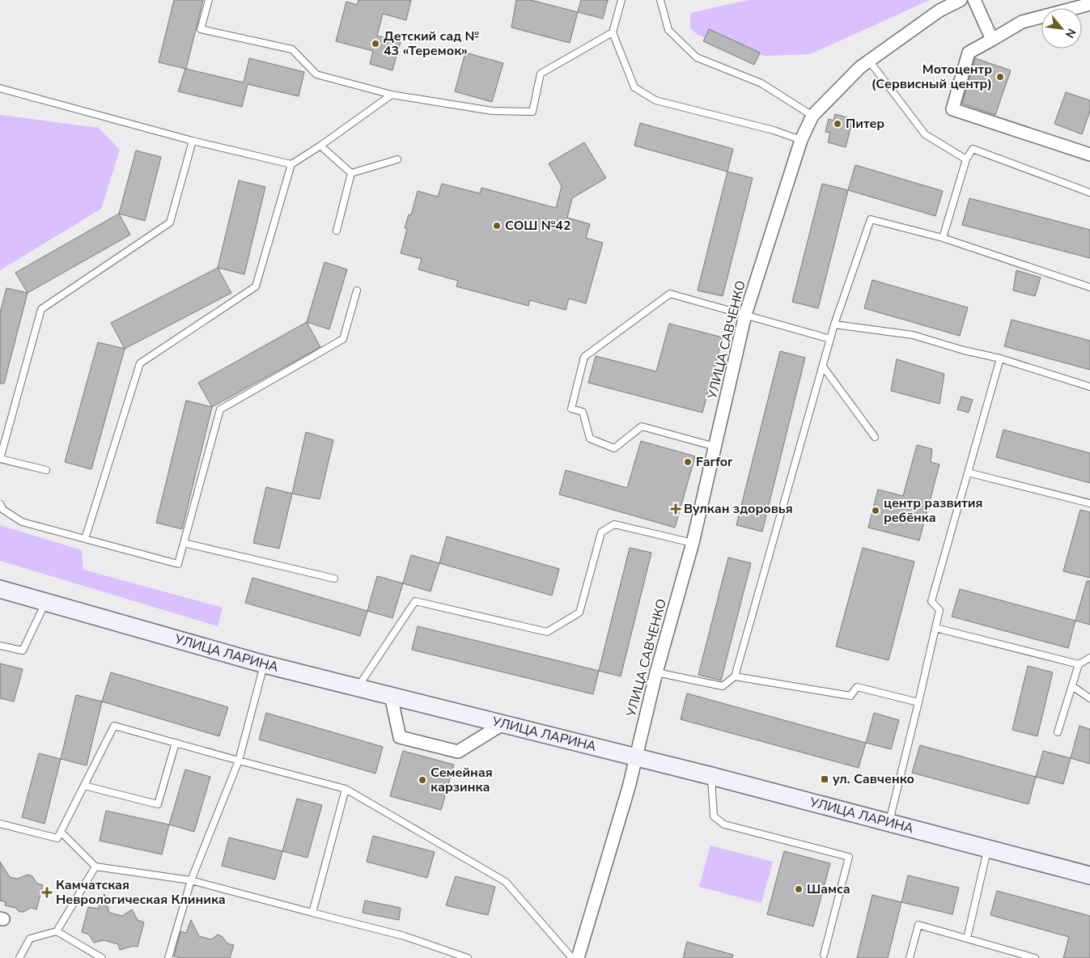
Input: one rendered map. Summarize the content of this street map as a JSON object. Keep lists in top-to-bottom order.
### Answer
{
  "streets": {
    "main road": ["УЛИЦА ЛАРИНА"],
    "street": ["УЛИЦА САВЧЕНКО"]
  },
  "crossings": [
    ["УЛИЦА САВЧЕНКО", "УЛИЦА ЛАРИНА"]
  ],
  "places": {
    "other": [
      "Детский сад № 43 «Теремок»",
      "Мотоцентр (Сервисный центр)",
      "Питер",
      "СОШ №42",
      "Farfor",
      "центр развития ребёнка",
      "Семейная карзинка",
      "Шамса"
    ],
    "health": ["Вулкан здоровья", "Камчатская Неврологическая Клиника"],
    "transit": ["ул. Савченко"]
  },
  "north": "bottom right"
}
